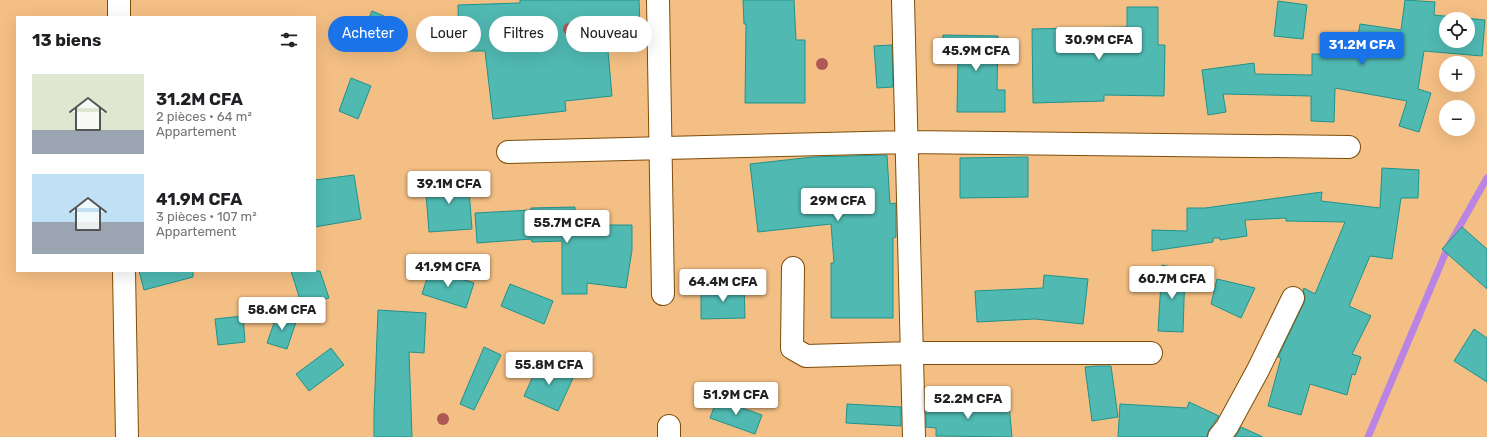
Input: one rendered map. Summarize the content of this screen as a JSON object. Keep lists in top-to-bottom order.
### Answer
{
  "page": {
    "map_buttons": ["+", "−"],
    "chip": [
      "Acheter",
      "Louer",
      "Filtres",
      "Nouveau"
    ],
    "heading": "13 biens",
    "price": [
      "30.9M CFA",
      "31.2M CFA",
      "45.9M CFA",
      "39.1M CFA",
      "29M CFA",
      "55.7M CFA",
      "41.9M CFA",
      "60.7M CFA",
      "64.4M CFA",
      "58.6M CFA",
      "55.8M CFA",
      "51.9M CFA",
      "52.2M CFA"
    ],
    "list": [
      {
        "name": "31.2M CFA",
        "note": "2 pièces · 64 m² · Appartement"
      },
      {
        "name": "41.9M CFA",
        "note": "3 pièces · 107 m² · Appartement"
      }
    ]
  }
}
